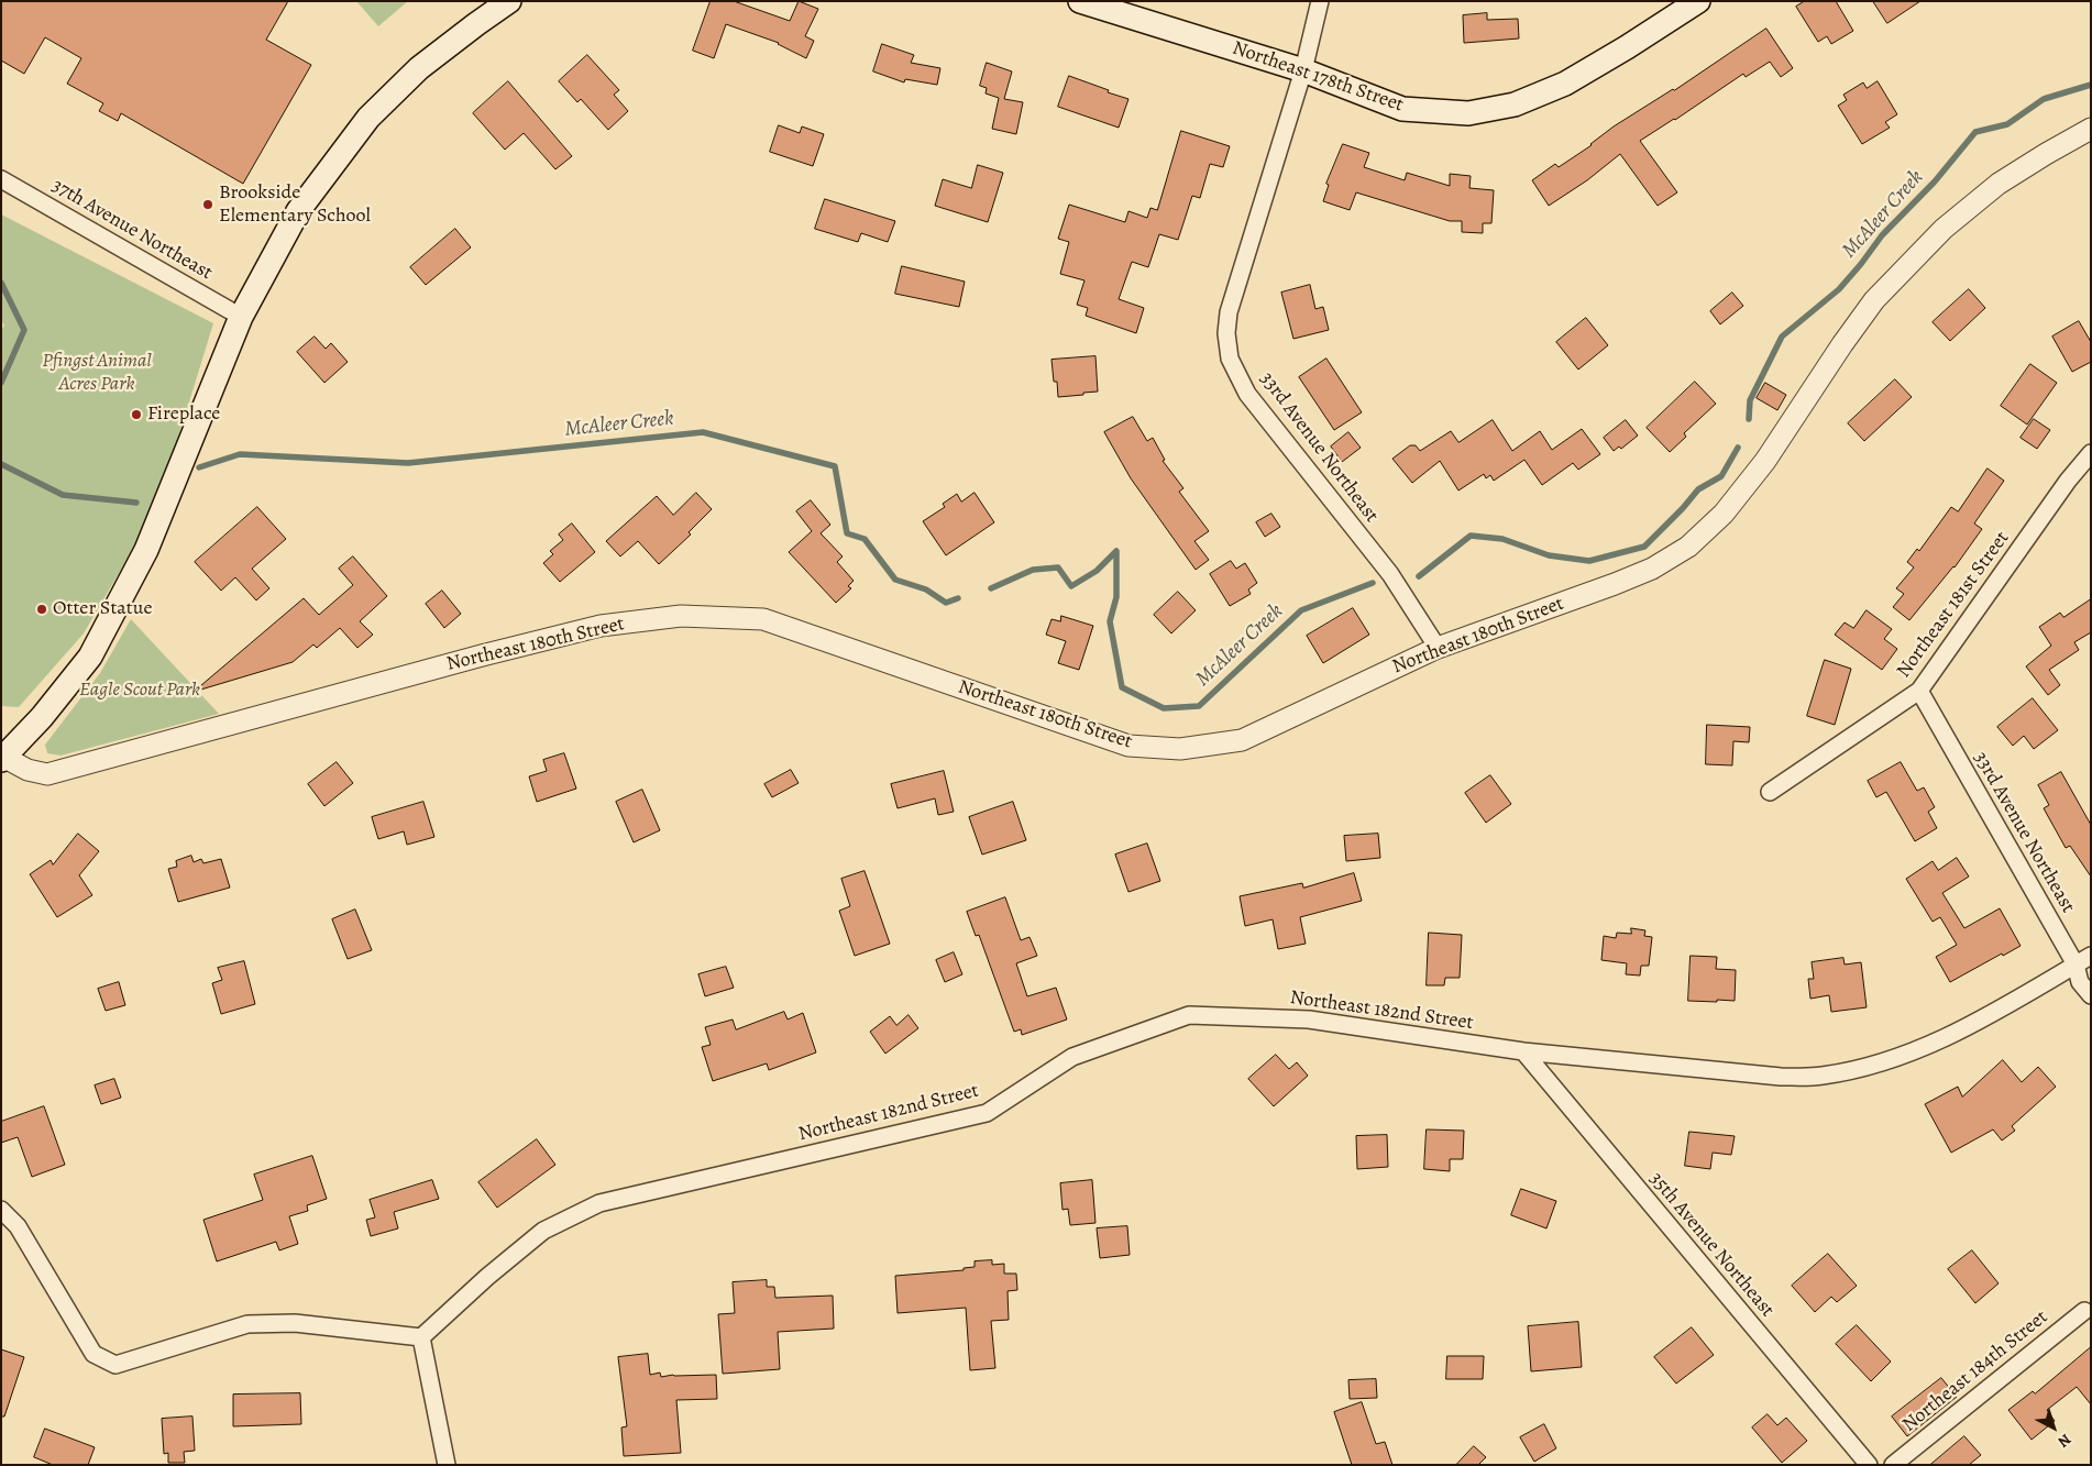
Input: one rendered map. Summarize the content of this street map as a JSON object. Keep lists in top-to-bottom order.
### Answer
{
  "streets": {
    "main road": ["Northeast 178th Street"],
    "street": [
      "37th Avenue Northeast",
      "33rd Avenue Northeast",
      "Northeast 181st Street",
      "Northeast 180th Street",
      "Northeast 182nd Street",
      "35th Avenue Northeast",
      "Northeast 184th Street"
    ]
  },
  "crossings": [
    ["Northeast 178th Street", "33rd Avenue Northeast"],
    ["33rd Avenue Northeast", "Northeast 181st Street"],
    ["33rd Avenue Northeast", "Northeast 180th Street"],
    ["33rd Avenue Northeast", "Northeast 182nd Street"],
    ["Northeast 182nd Street", "35th Avenue Northeast"]
  ],
  "water": ["McAleer Creek"],
  "parks": ["Pfingst Animal Acres Park", "Eagle Scout Park"],
  "places": ["Brookside Elementary School", "Fireplace", "Otter Statue"],
  "north": "bottom right"
}
